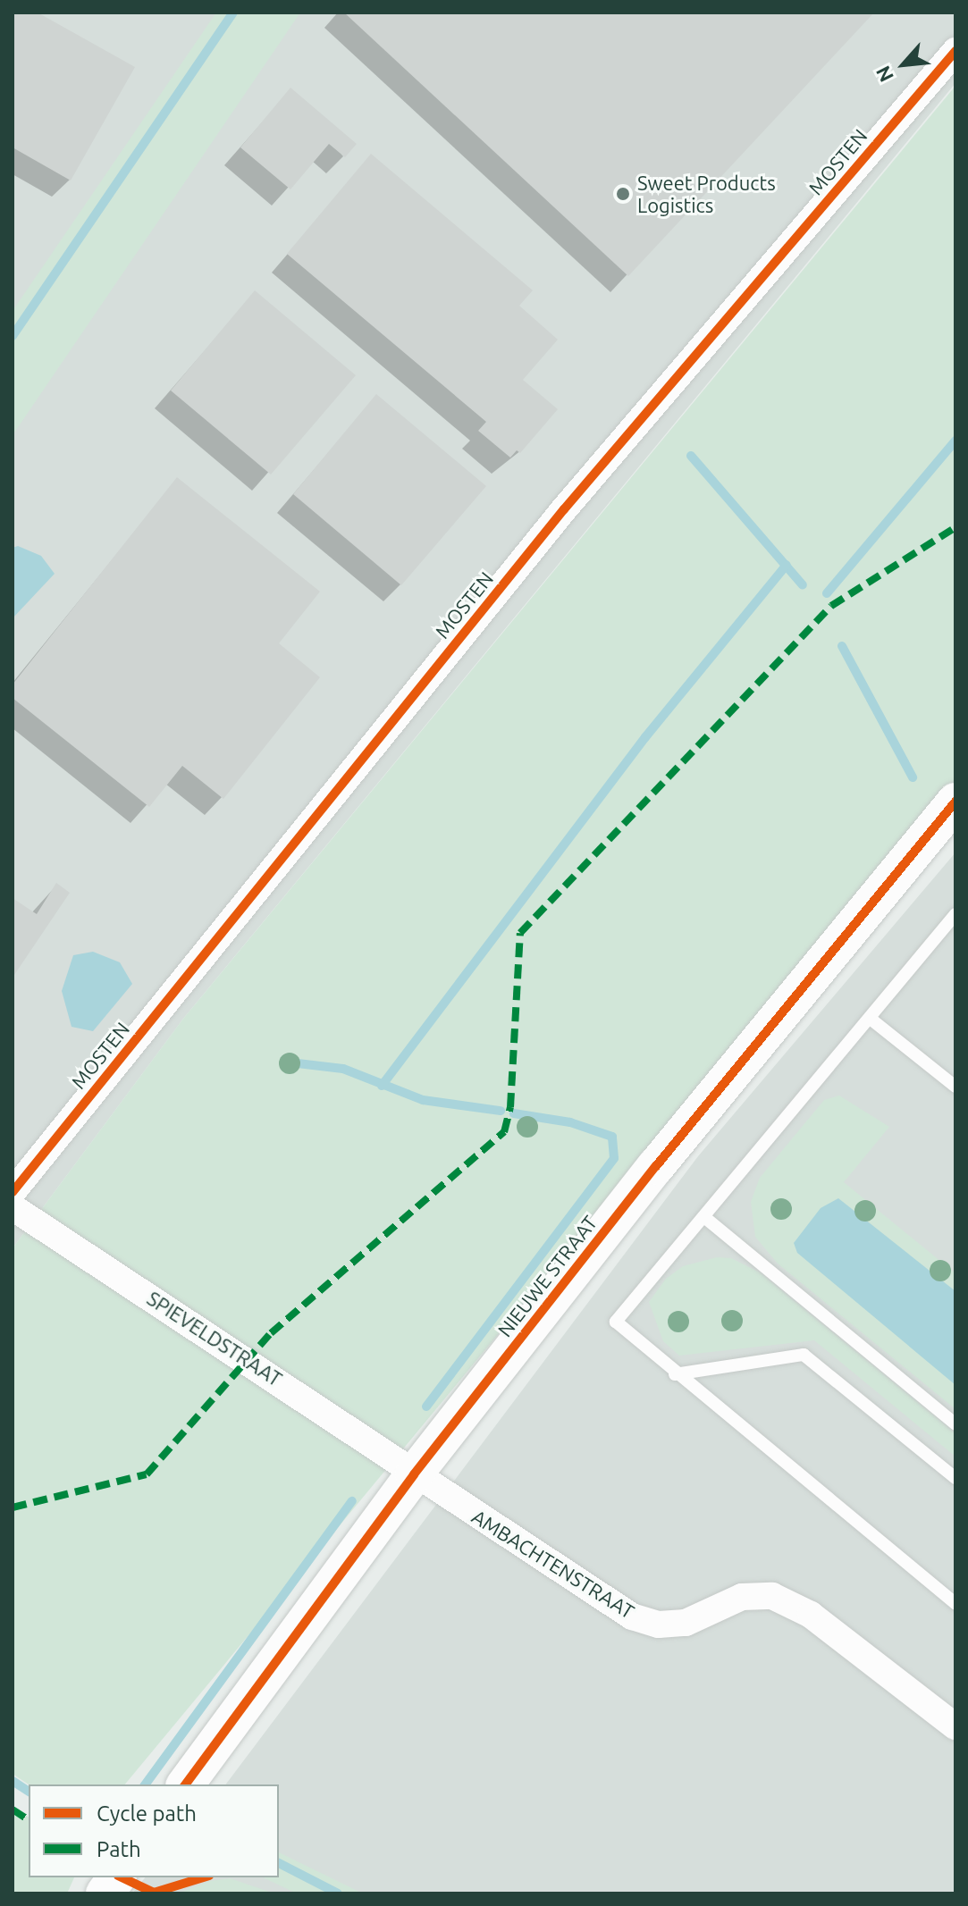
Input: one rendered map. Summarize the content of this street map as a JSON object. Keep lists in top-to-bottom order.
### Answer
{
  "streets": {
    "street": [
      "MOSTEN",
      "NIEUWE STRAAT",
      "SPIEVELDSTRAAT",
      "AMBACHTENSTRAAT"
    ]
  },
  "crossings": [
    ["NIEUWE STRAAT", "SPIEVELDSTRAAT"],
    ["NIEUWE STRAAT", "AMBACHTENSTRAAT"],
    ["SPIEVELDSTRAAT", "AMBACHTENSTRAAT"]
  ],
  "places": ["Sweet Products Logistics"],
  "legend": ["Cycle path", "Path"],
  "north": "bottom left"
}
